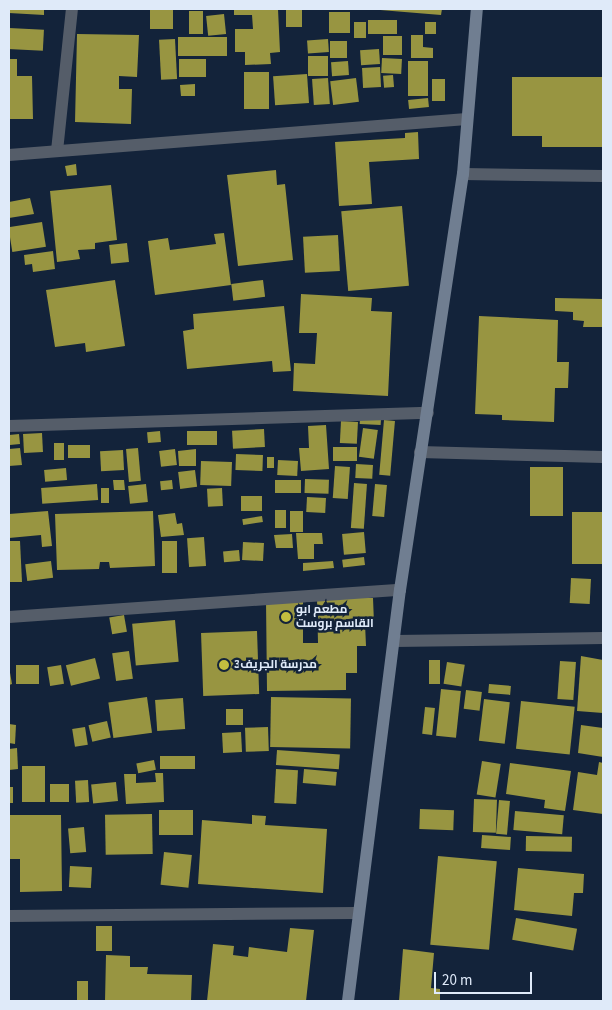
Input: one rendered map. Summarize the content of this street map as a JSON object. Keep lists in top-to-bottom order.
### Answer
{
  "places": ["مطعم ابو القاسم بروست", "مدرسة الجريف3"],
  "scale_bar": "20 m"
}
